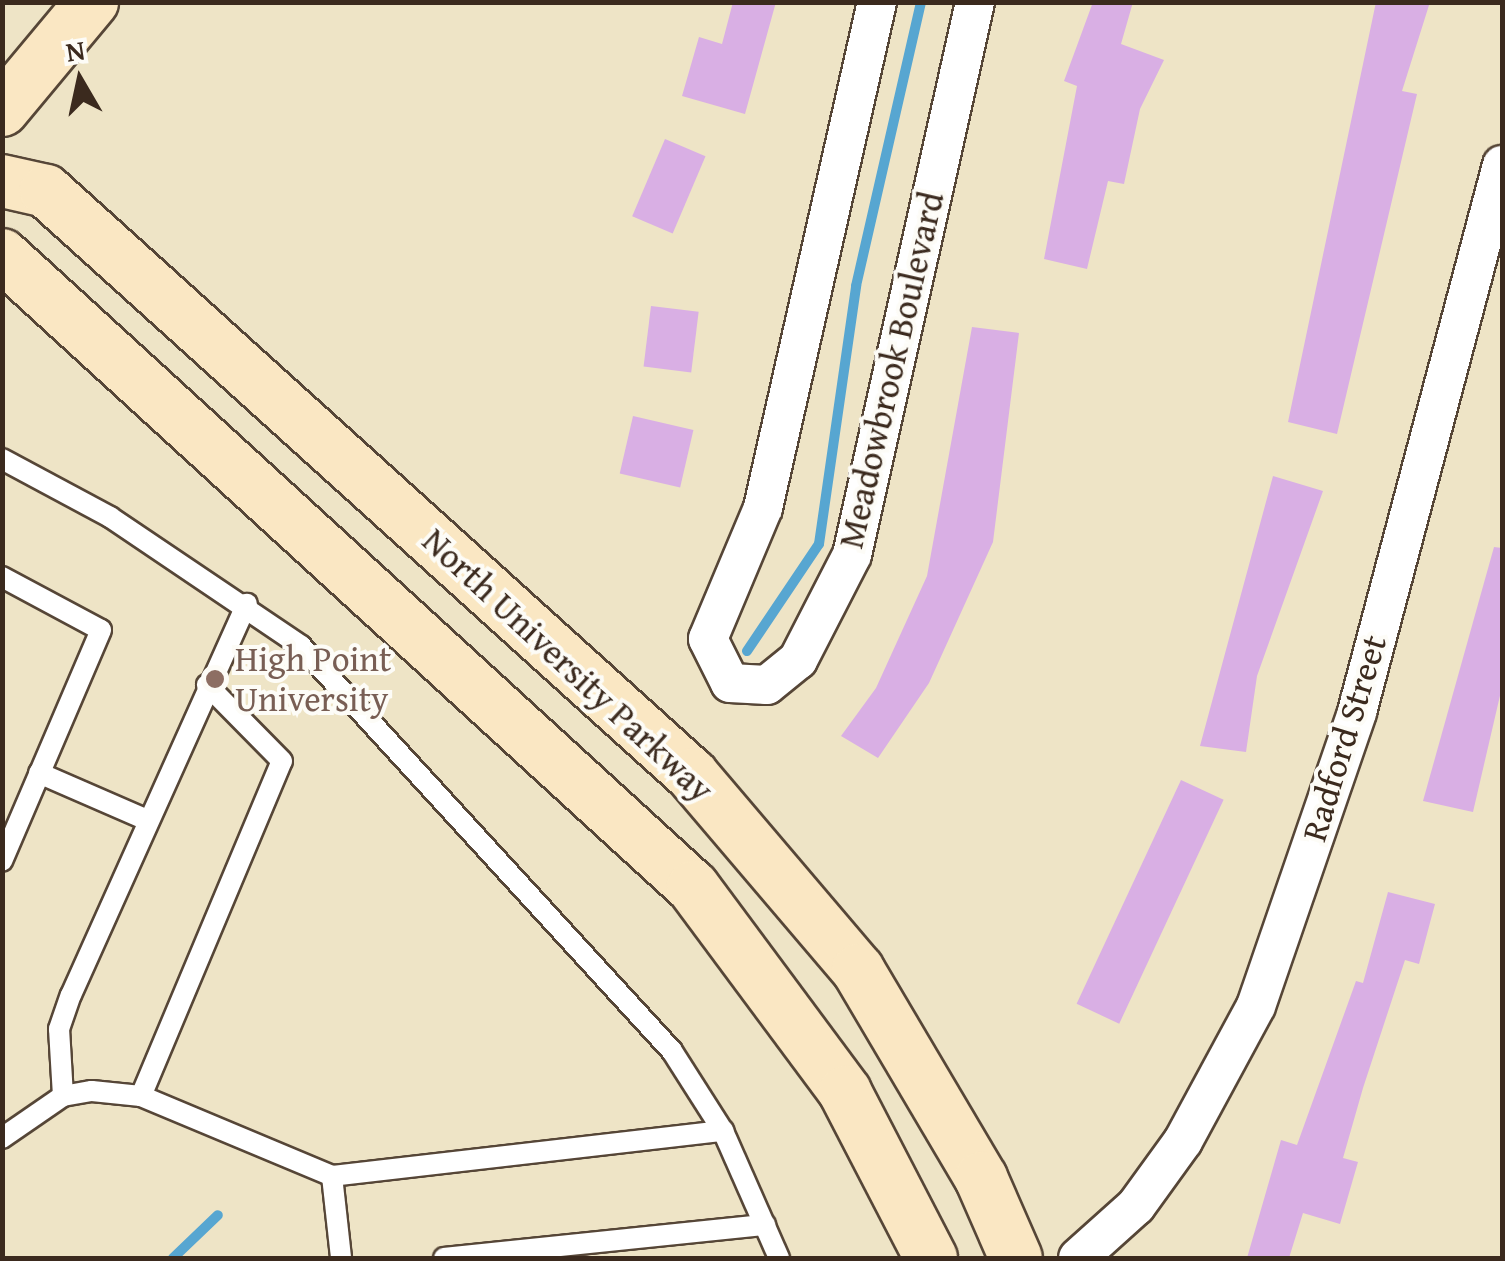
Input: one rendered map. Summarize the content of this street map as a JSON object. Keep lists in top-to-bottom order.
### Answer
{
  "streets": {
    "main road": ["North University Parkway"],
    "street": ["Meadowbrook Boulevard", "Radford Street"]
  },
  "places": ["High Point University"],
  "north": "top"
}
